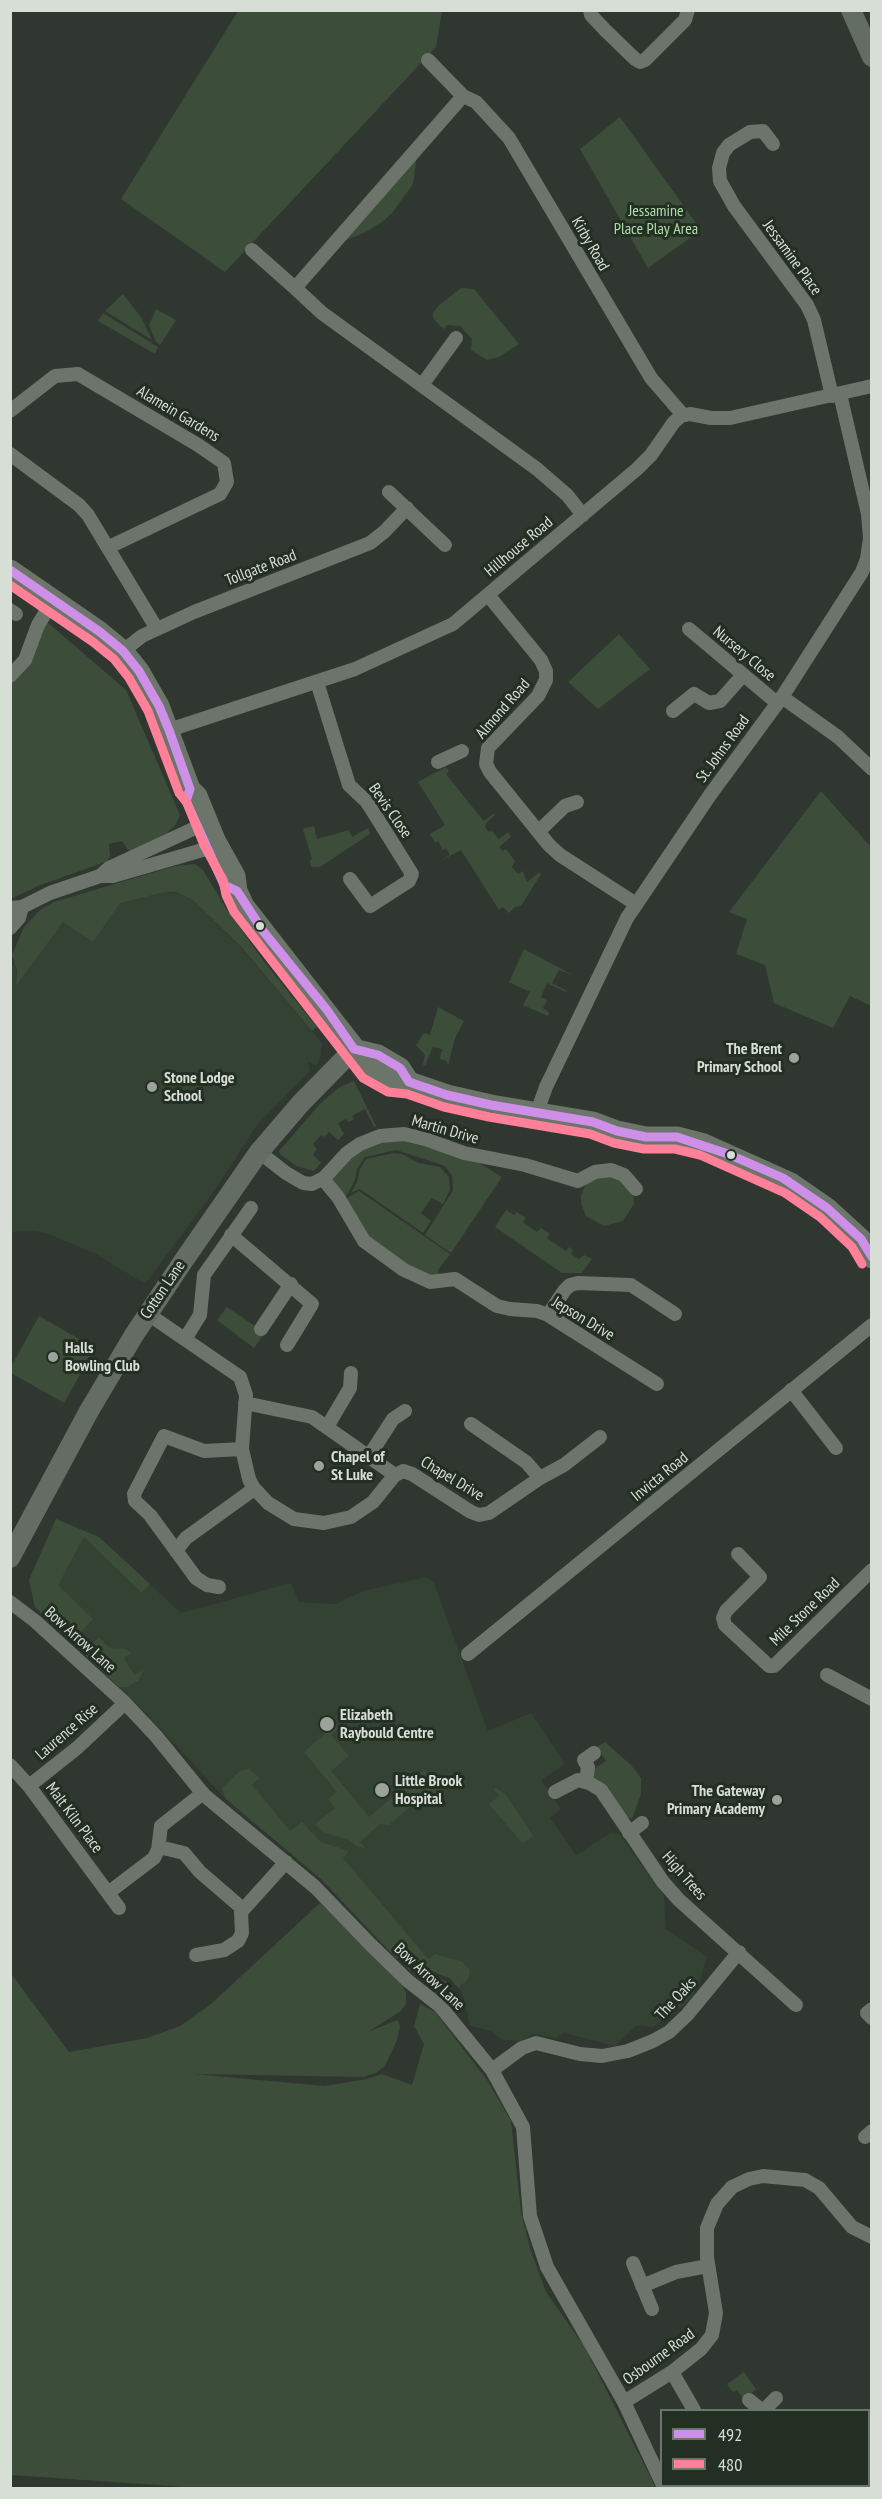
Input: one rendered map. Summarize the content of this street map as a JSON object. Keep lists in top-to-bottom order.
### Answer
{
  "streets": {
    "main road": ["Cotton Lane"],
    "street": [
      "Kirby Road",
      "Jessamine Place",
      "Alamein Gardens",
      "Hillhouse Road",
      "Tollgate Road",
      "Nursery Close",
      "Almond Road",
      "St. Johns Road",
      "Bevis Close",
      "Martin Drive",
      "Jepson Drive",
      "Invicta Road",
      "Chapel Drive",
      "Mile Stone Road",
      "Bow Arrow Lane",
      "Laurence Rise",
      "Malt Kiln Place",
      "High Trees",
      "The Oaks",
      "Osbourne Road"
    ]
  },
  "crossings": [
    ["Kirby Road", "Hillhouse Road"],
    ["Jessamine Place", "St. Johns Road"],
    ["Hillhouse Road", "Almond Road"],
    ["Hillhouse Road", "Bevis Close"],
    ["Nursery Close", "St. Johns Road"],
    ["Almond Road", "St. Johns Road"],
    ["Martin Drive", "Jepson Drive"],
    ["Cotton Lane", "Chapel Drive"],
    ["Bow Arrow Lane", "Laurence Rise"],
    ["Bow Arrow Lane", "The Oaks"],
    ["Bow Arrow Lane", "Osbourne Road"],
    ["Laurence Rise", "Malt Kiln Place"],
    ["High Trees", "The Oaks"]
  ],
  "parks": ["Jessamine Place Play Area"],
  "places": [
    "The Brent Primary School",
    "Stone Lodge School",
    "Halls Bowling Club",
    "Chapel of St Luke",
    "Elizabeth Raybould Centre",
    "Little Brook Hospital",
    "The Gateway Primary Academy"
  ],
  "lines": ["transit line 492", "transit line 480"],
  "legend": ["492", "480"]
}
